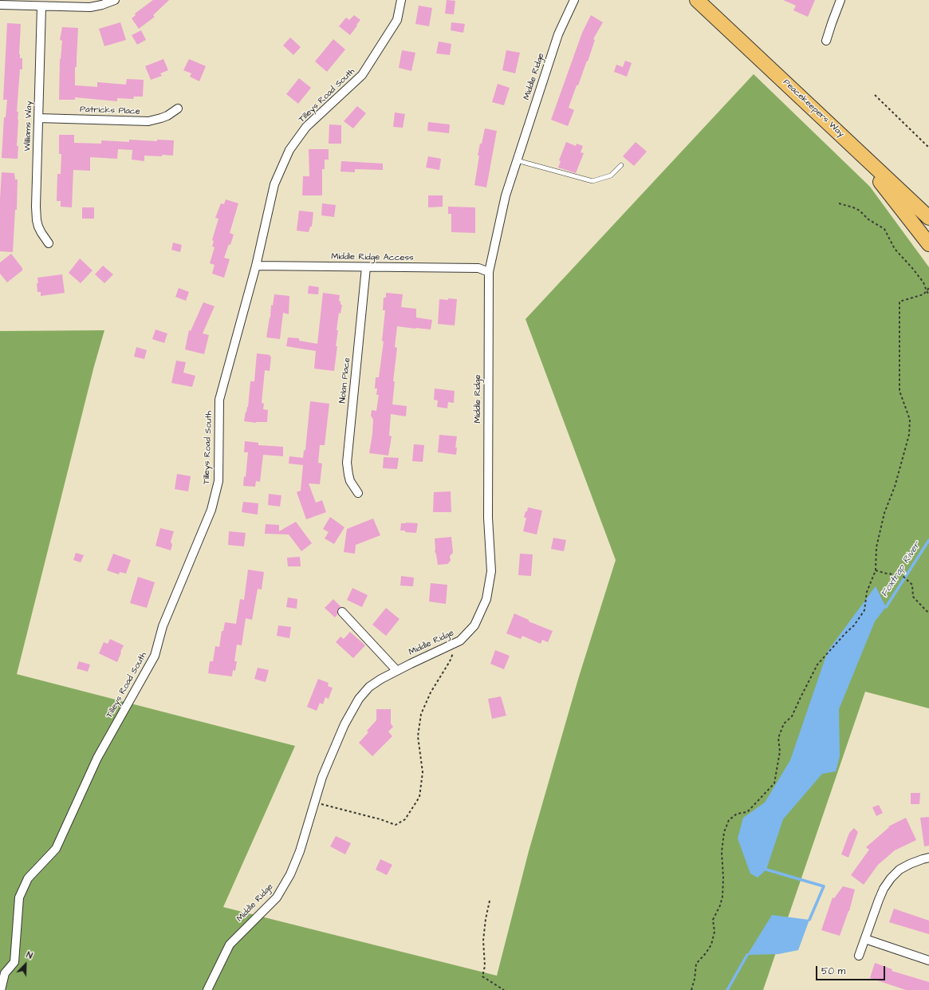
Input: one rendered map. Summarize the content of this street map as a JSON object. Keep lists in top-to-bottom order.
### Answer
{
  "streets": {
    "highway": ["Peacekeepers Way"],
    "street": [
      "Middle Ridge",
      "Tilleys Road South",
      "Patricks Place",
      "Williams Way",
      "Middle Ridge Access",
      "Nolan Place"
    ]
  },
  "crossings": [
    ["Middle Ridge", "Middle Ridge Access"],
    ["Tilleys Road South", "Middle Ridge Access"],
    ["Patricks Place", "Williams Way"],
    ["Middle Ridge Access", "Nolan Place"]
  ],
  "water": ["Foxtrap River"],
  "scale_bar": "50 m",
  "north": "top right"
}
